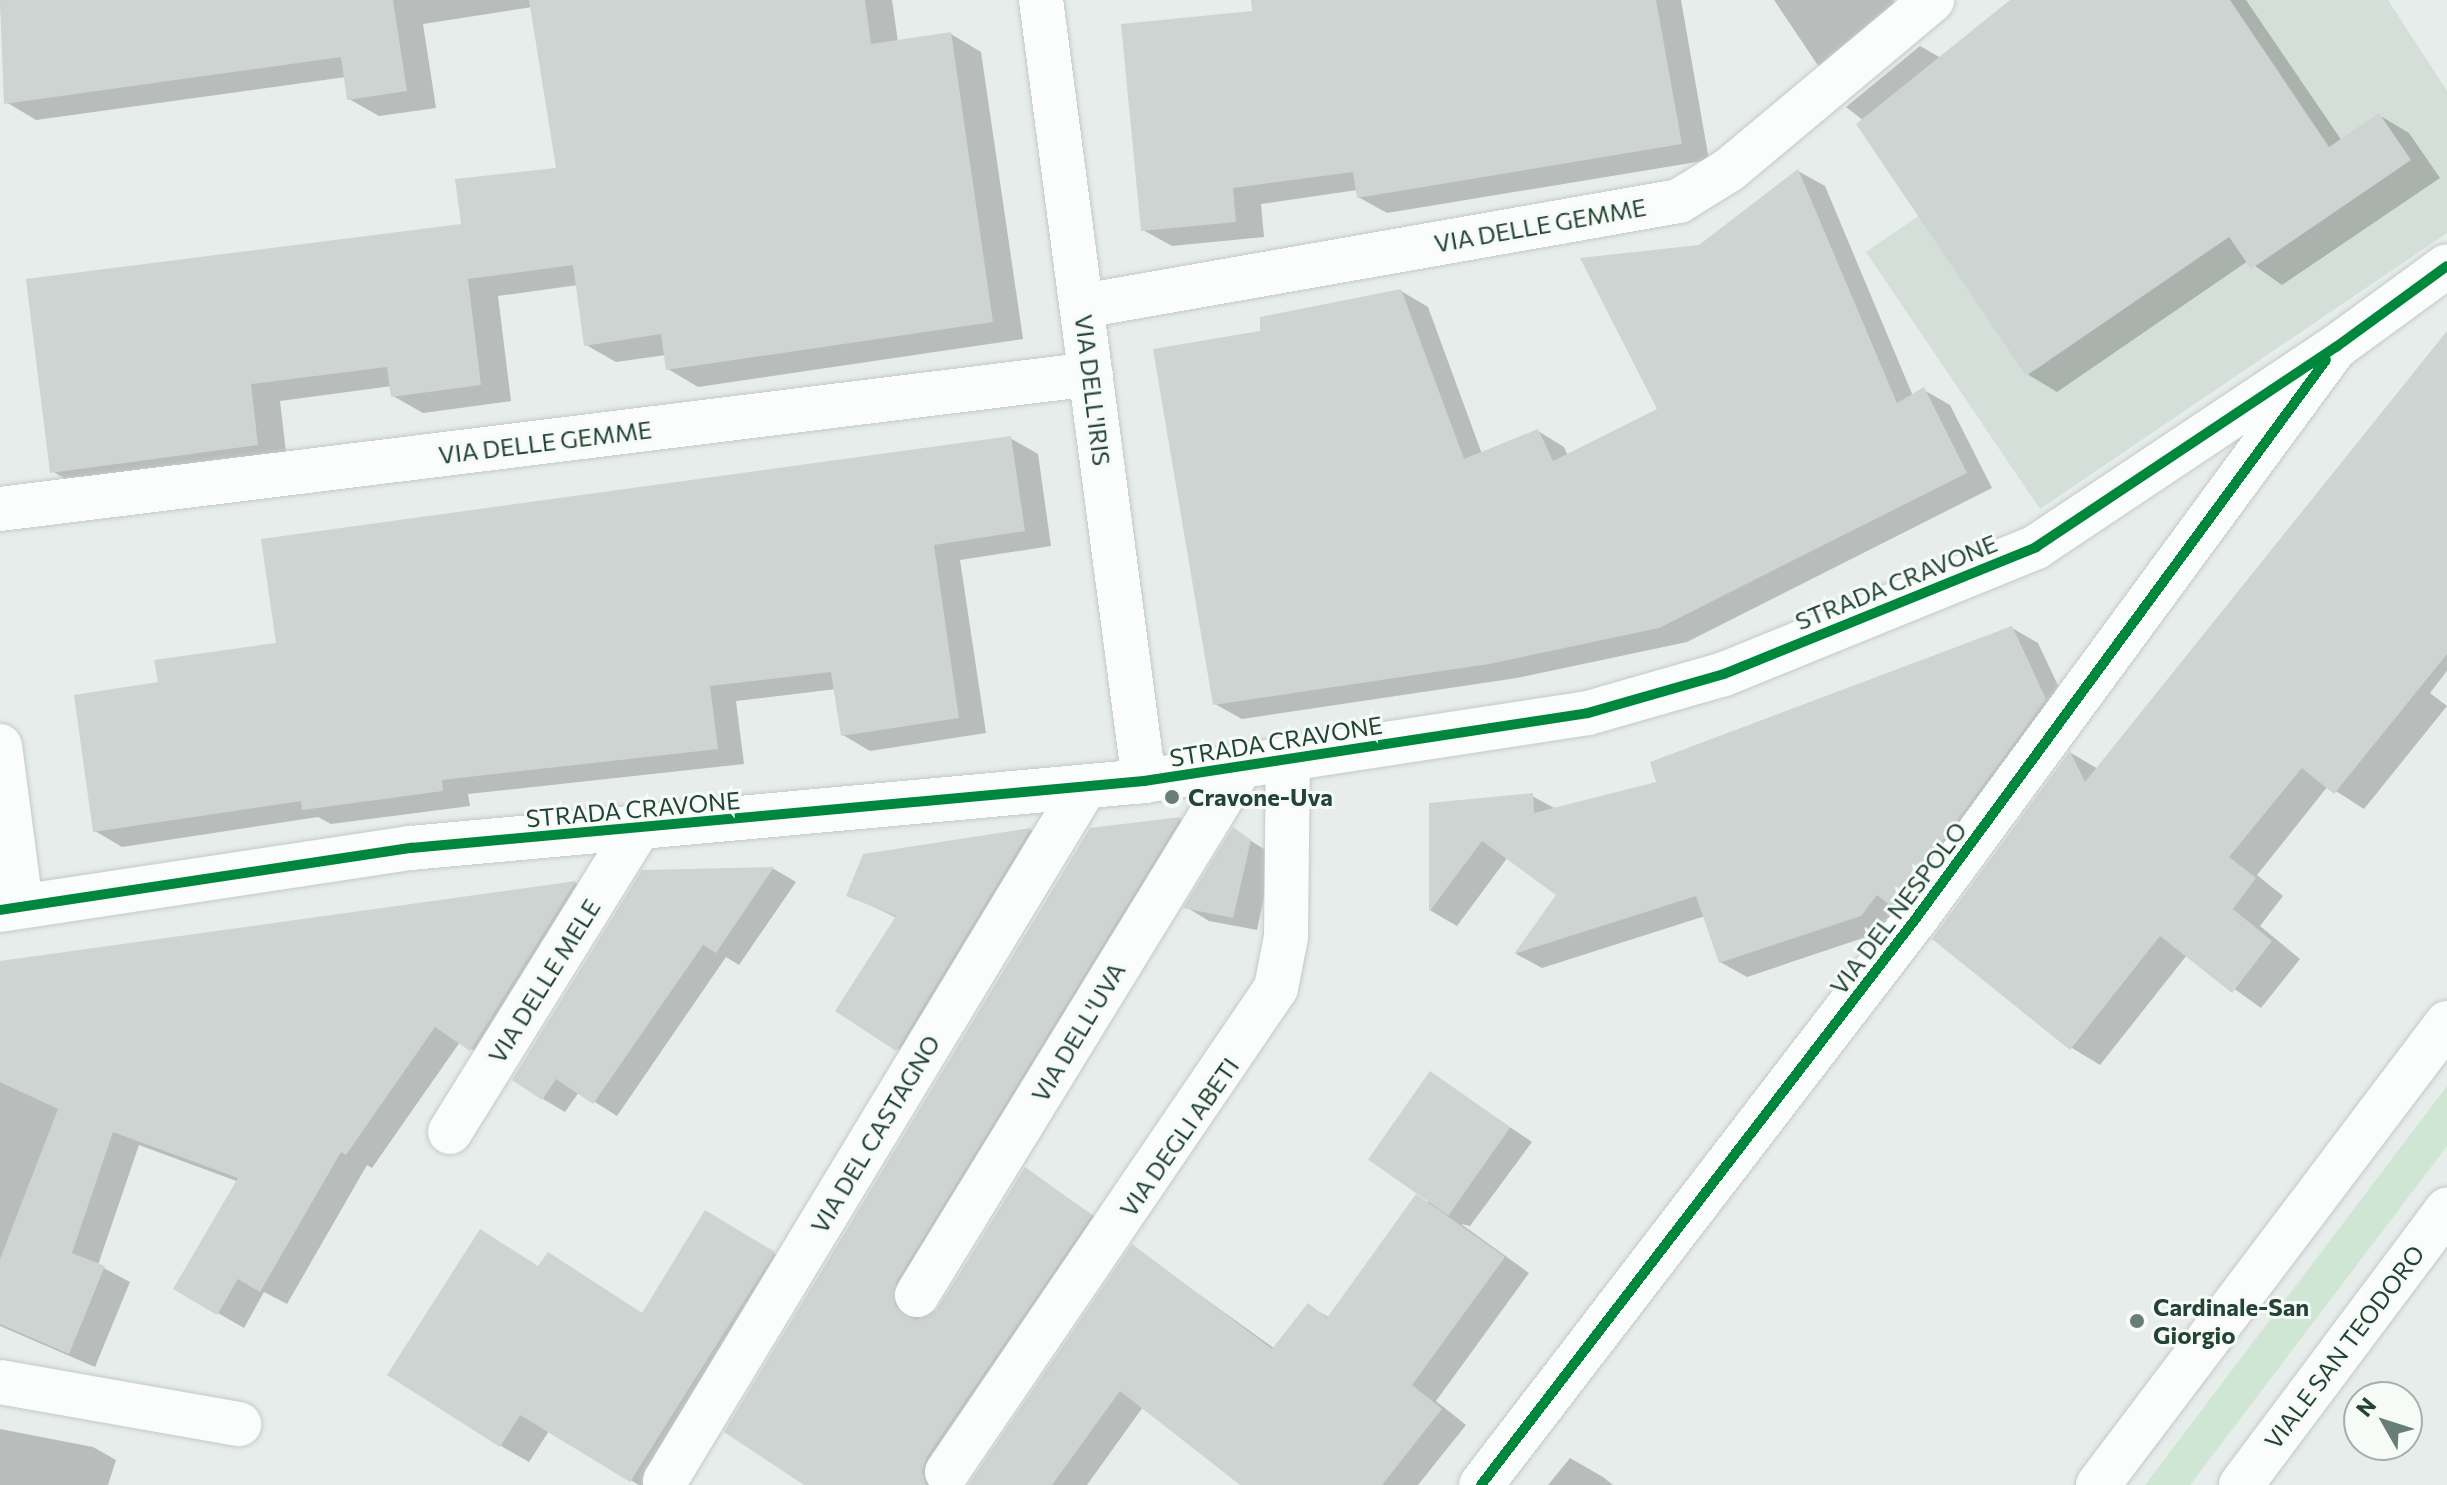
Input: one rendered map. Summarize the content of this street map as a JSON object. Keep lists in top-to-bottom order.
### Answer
{
  "streets": {
    "street": [
      "VIA DELLE GEMME",
      "VIA DELL'IRIS",
      "STRADA CRAVONE",
      "VIA DEL NESPOLO",
      "VIA DELLE MELE",
      "VIA DELL'UVA",
      "VIA DEL CASTAGNO",
      "VIA DEGLI ABETI",
      "VIALE SAN TEODORO"
    ]
  },
  "crossings": [
    ["VIA DELLE GEMME", "VIA DELL'IRIS"],
    ["VIA DELL'IRIS", "STRADA CRAVONE"],
    ["STRADA CRAVONE", "VIA DEL NESPOLO"],
    ["STRADA CRAVONE", "VIA DELLE MELE"],
    ["STRADA CRAVONE", "VIA DELL'UVA"],
    ["STRADA CRAVONE", "VIA DEL CASTAGNO"],
    ["STRADA CRAVONE", "VIA DEGLI ABETI"]
  ],
  "places": ["Cravone-Uva", "Cardinale-San Giorgio"],
  "north": "top left"
}
